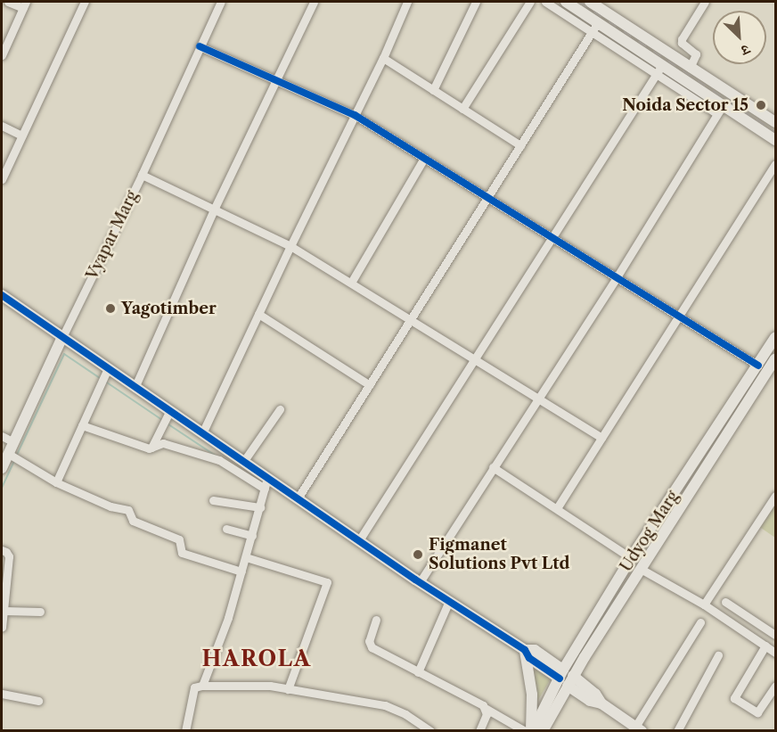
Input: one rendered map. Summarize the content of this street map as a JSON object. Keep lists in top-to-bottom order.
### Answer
{
  "streets": {
    "street": ["Vyapar Marg", "Udyog Marg"]
  },
  "districts": ["HAROLA"],
  "places": ["Noida Sector 15", "Yagotimber", "Figmanet Solutions Pvt Ltd"],
  "north": "bottom right"
}
